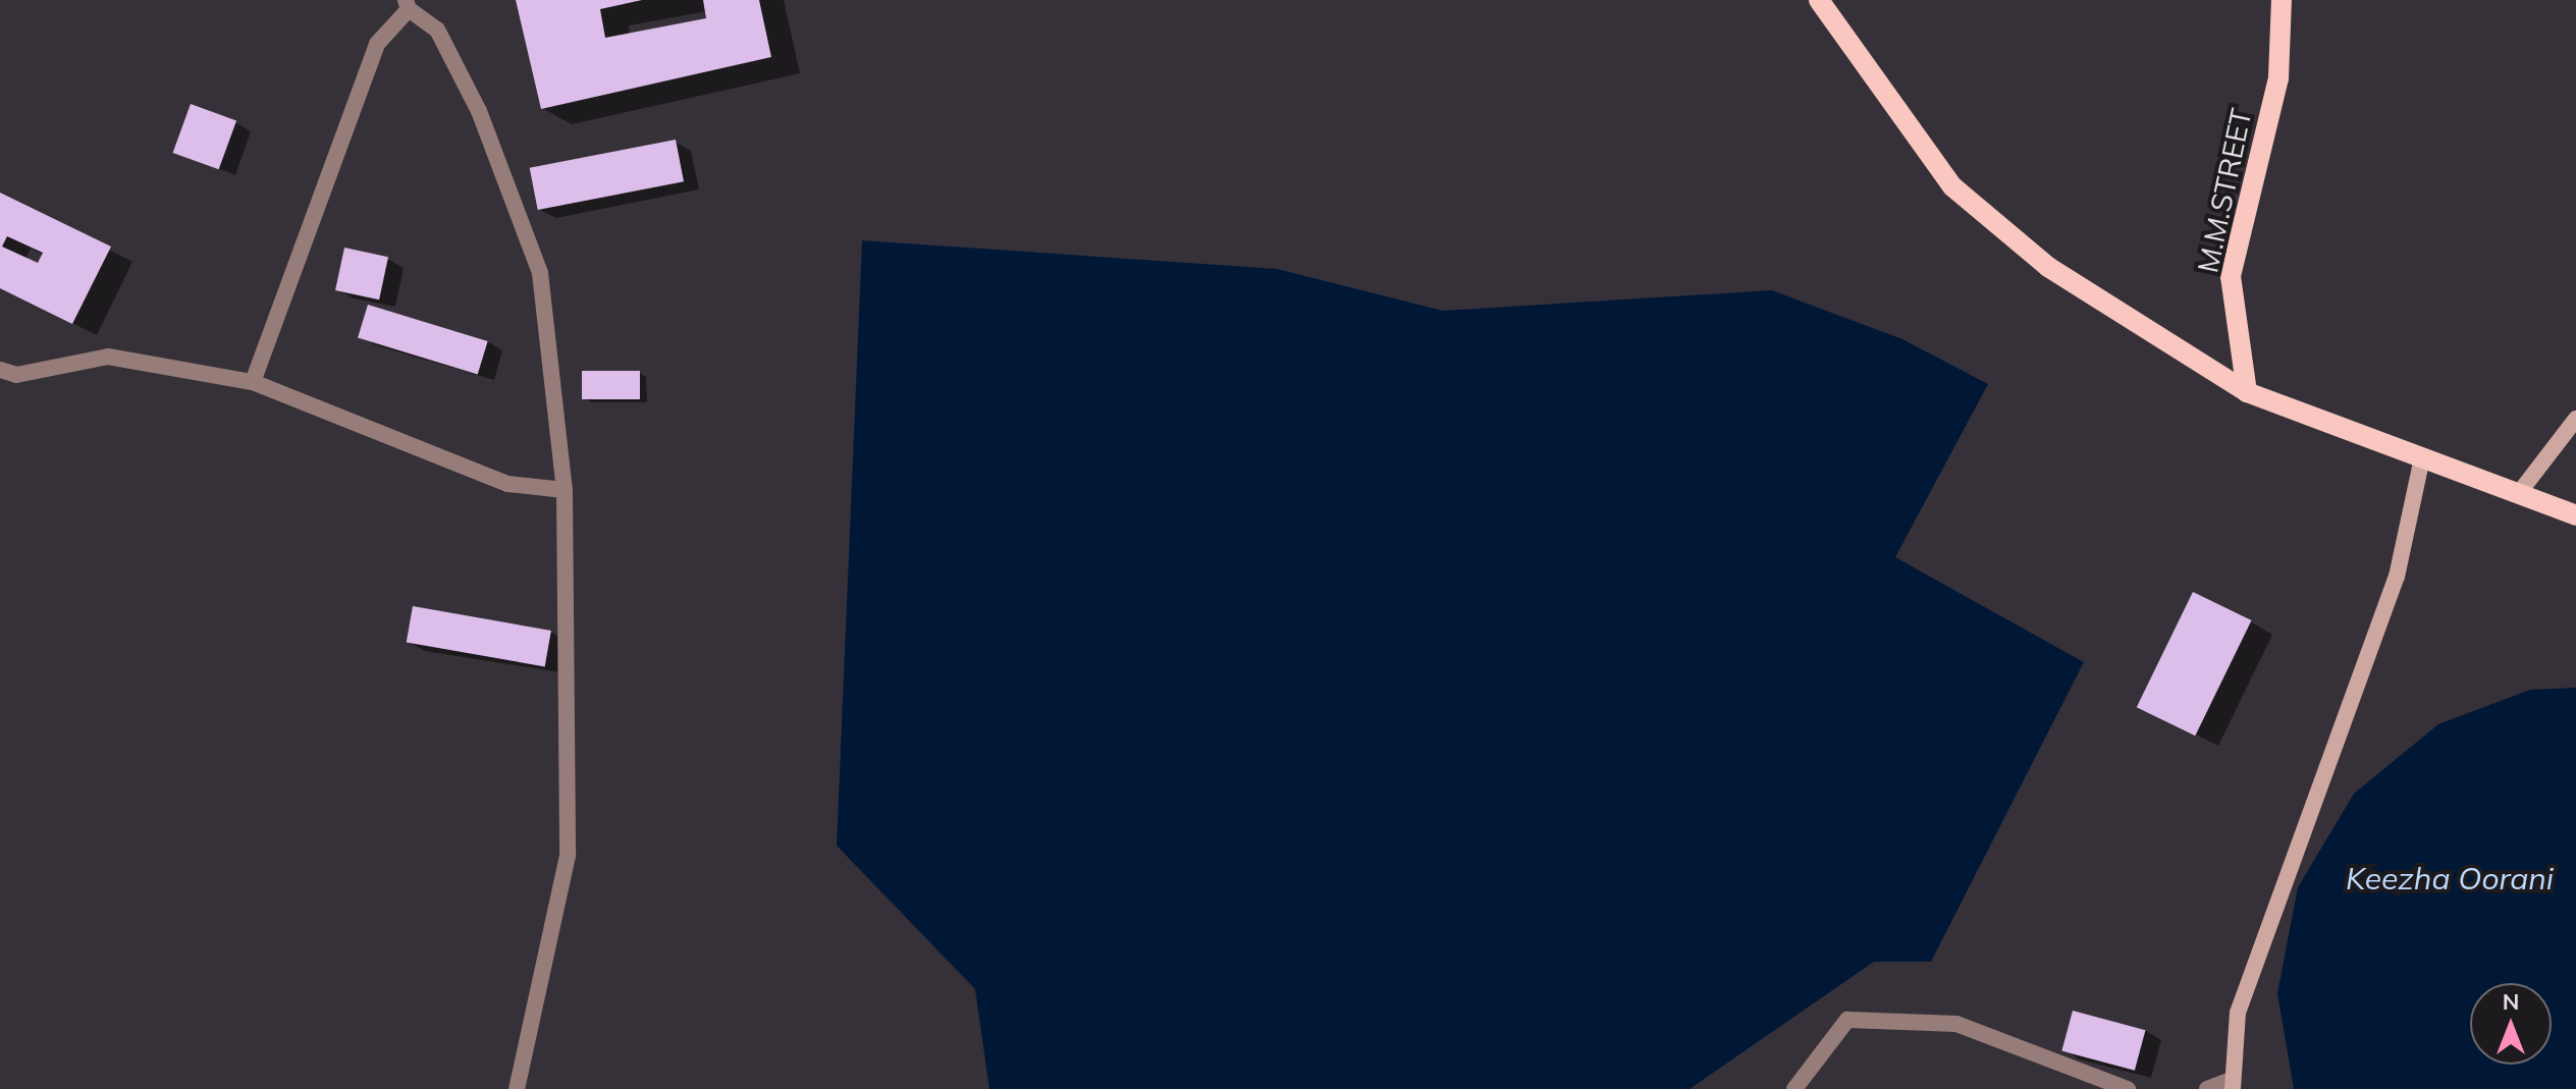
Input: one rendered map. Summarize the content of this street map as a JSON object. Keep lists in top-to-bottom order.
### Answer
{
  "streets": {
    "main road": ["M.M.STREET"]
  },
  "water": ["Keezha Oorani"],
  "north": "top"
}
